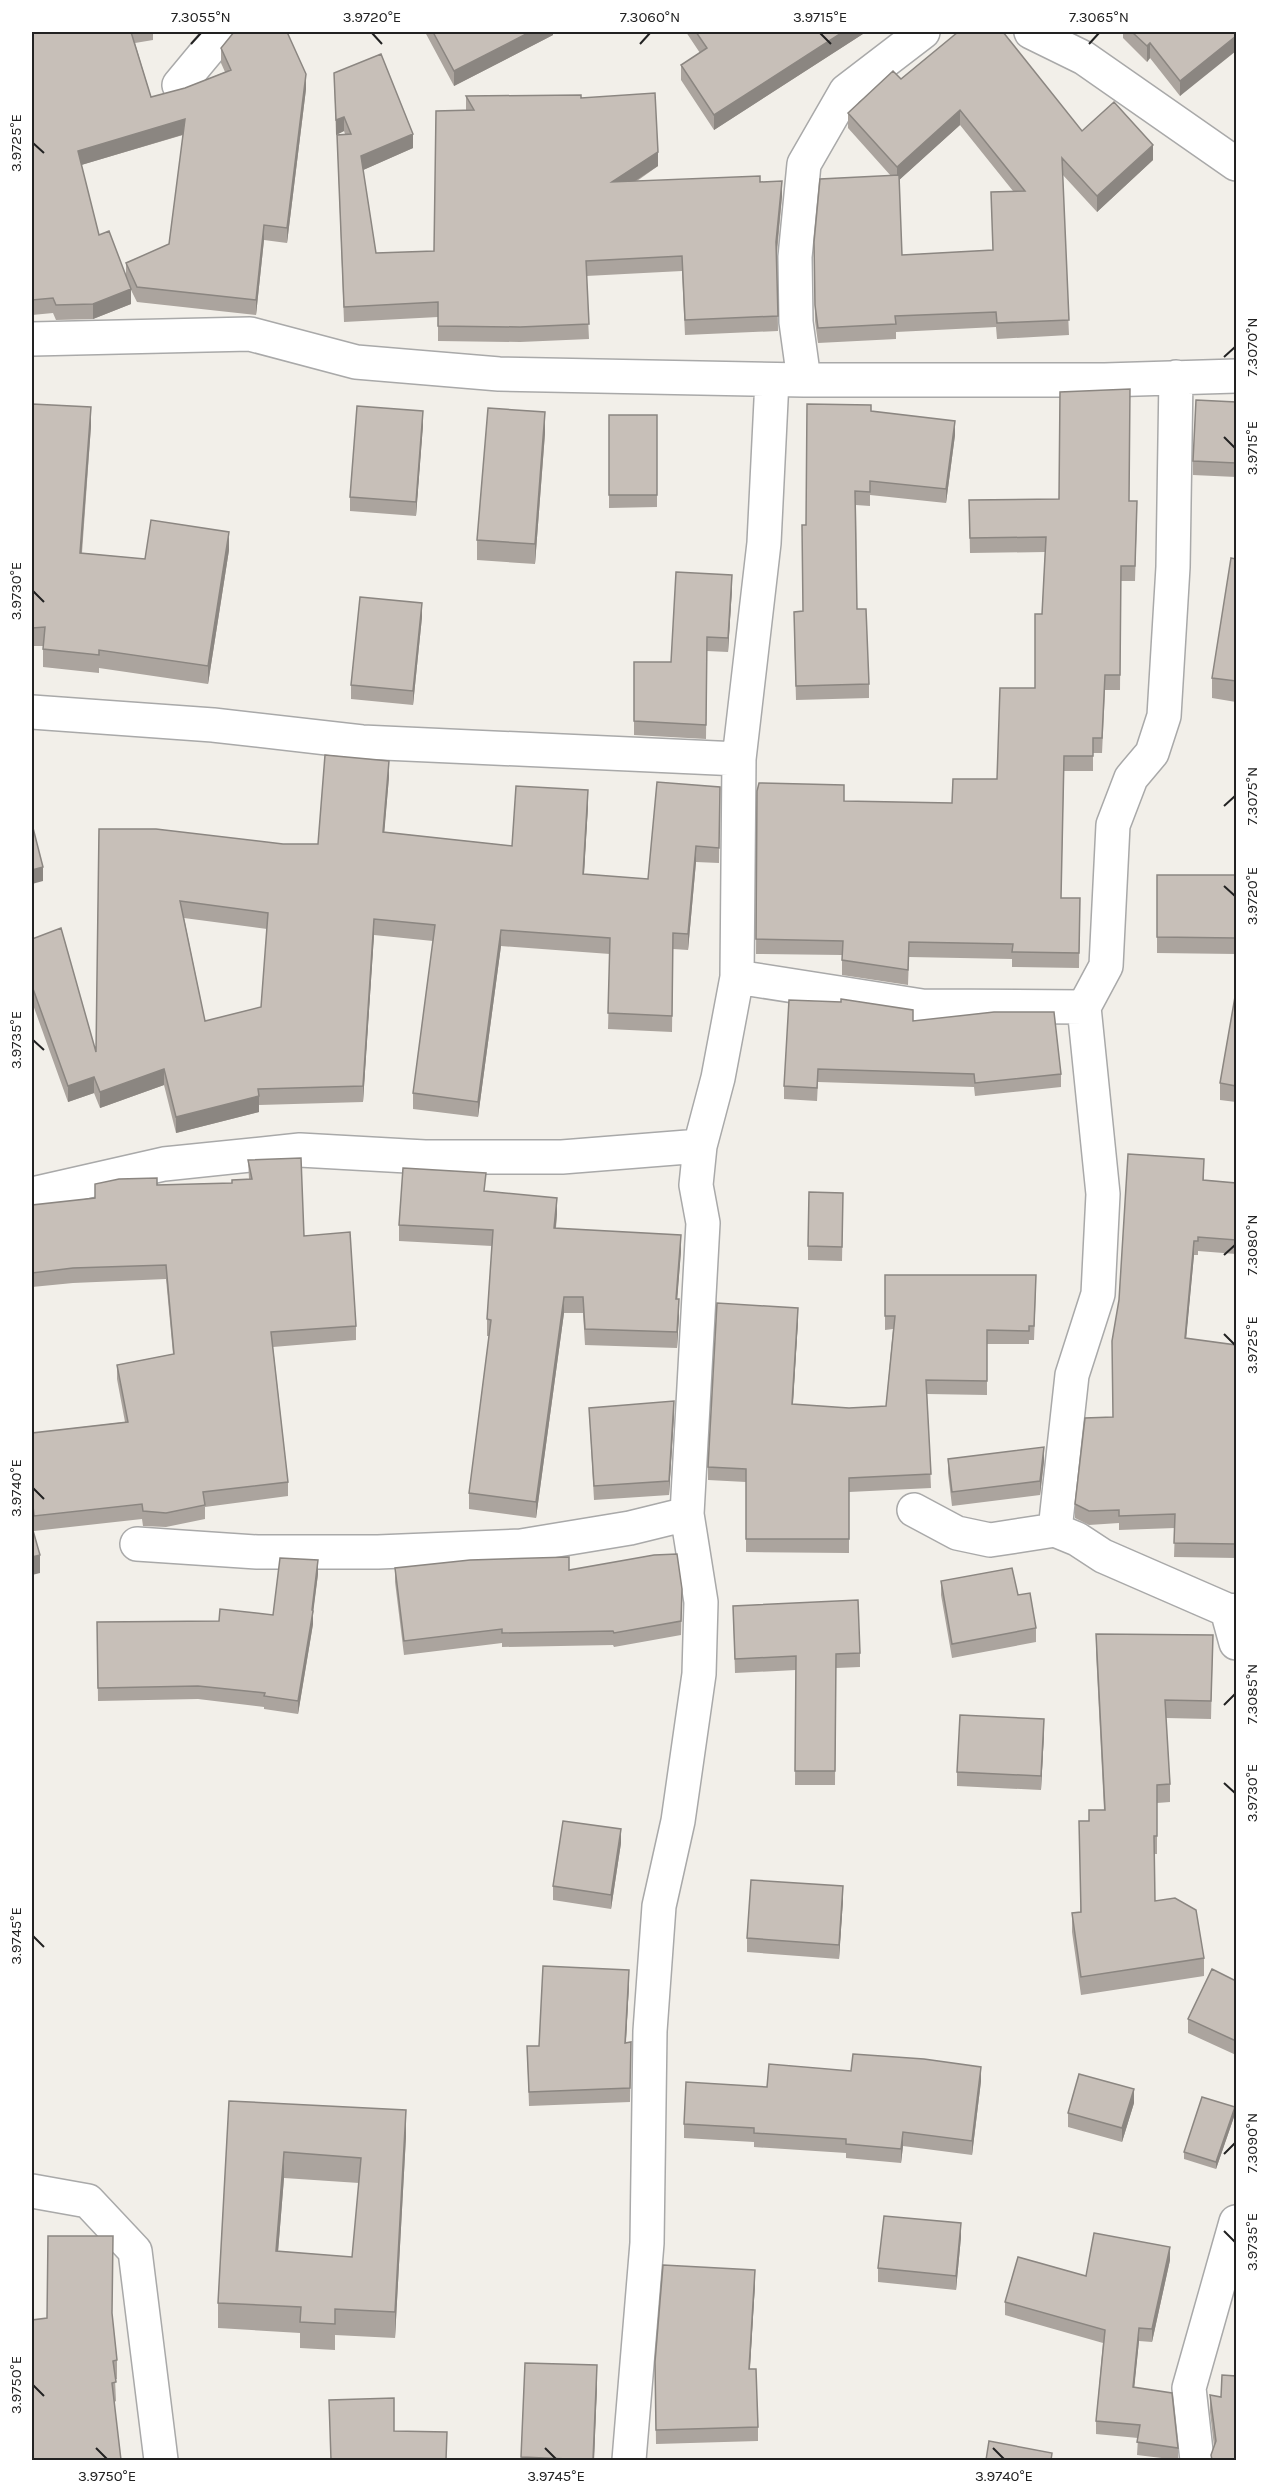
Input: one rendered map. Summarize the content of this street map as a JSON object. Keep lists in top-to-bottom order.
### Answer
{
  "coordinates": [
    "7.3055°N",
    "3.9720°E",
    "7.3060°N",
    "3.9715°E",
    "7.3065°N",
    "3.9725°E",
    "7.3070°N",
    "3.9730°E",
    "7.3075°N",
    "3.9735°E",
    "7.3080°N",
    "3.9740°E",
    "7.3085°N",
    "3.9745°E",
    "7.3090°N",
    "3.9750°E"
  ]
}
